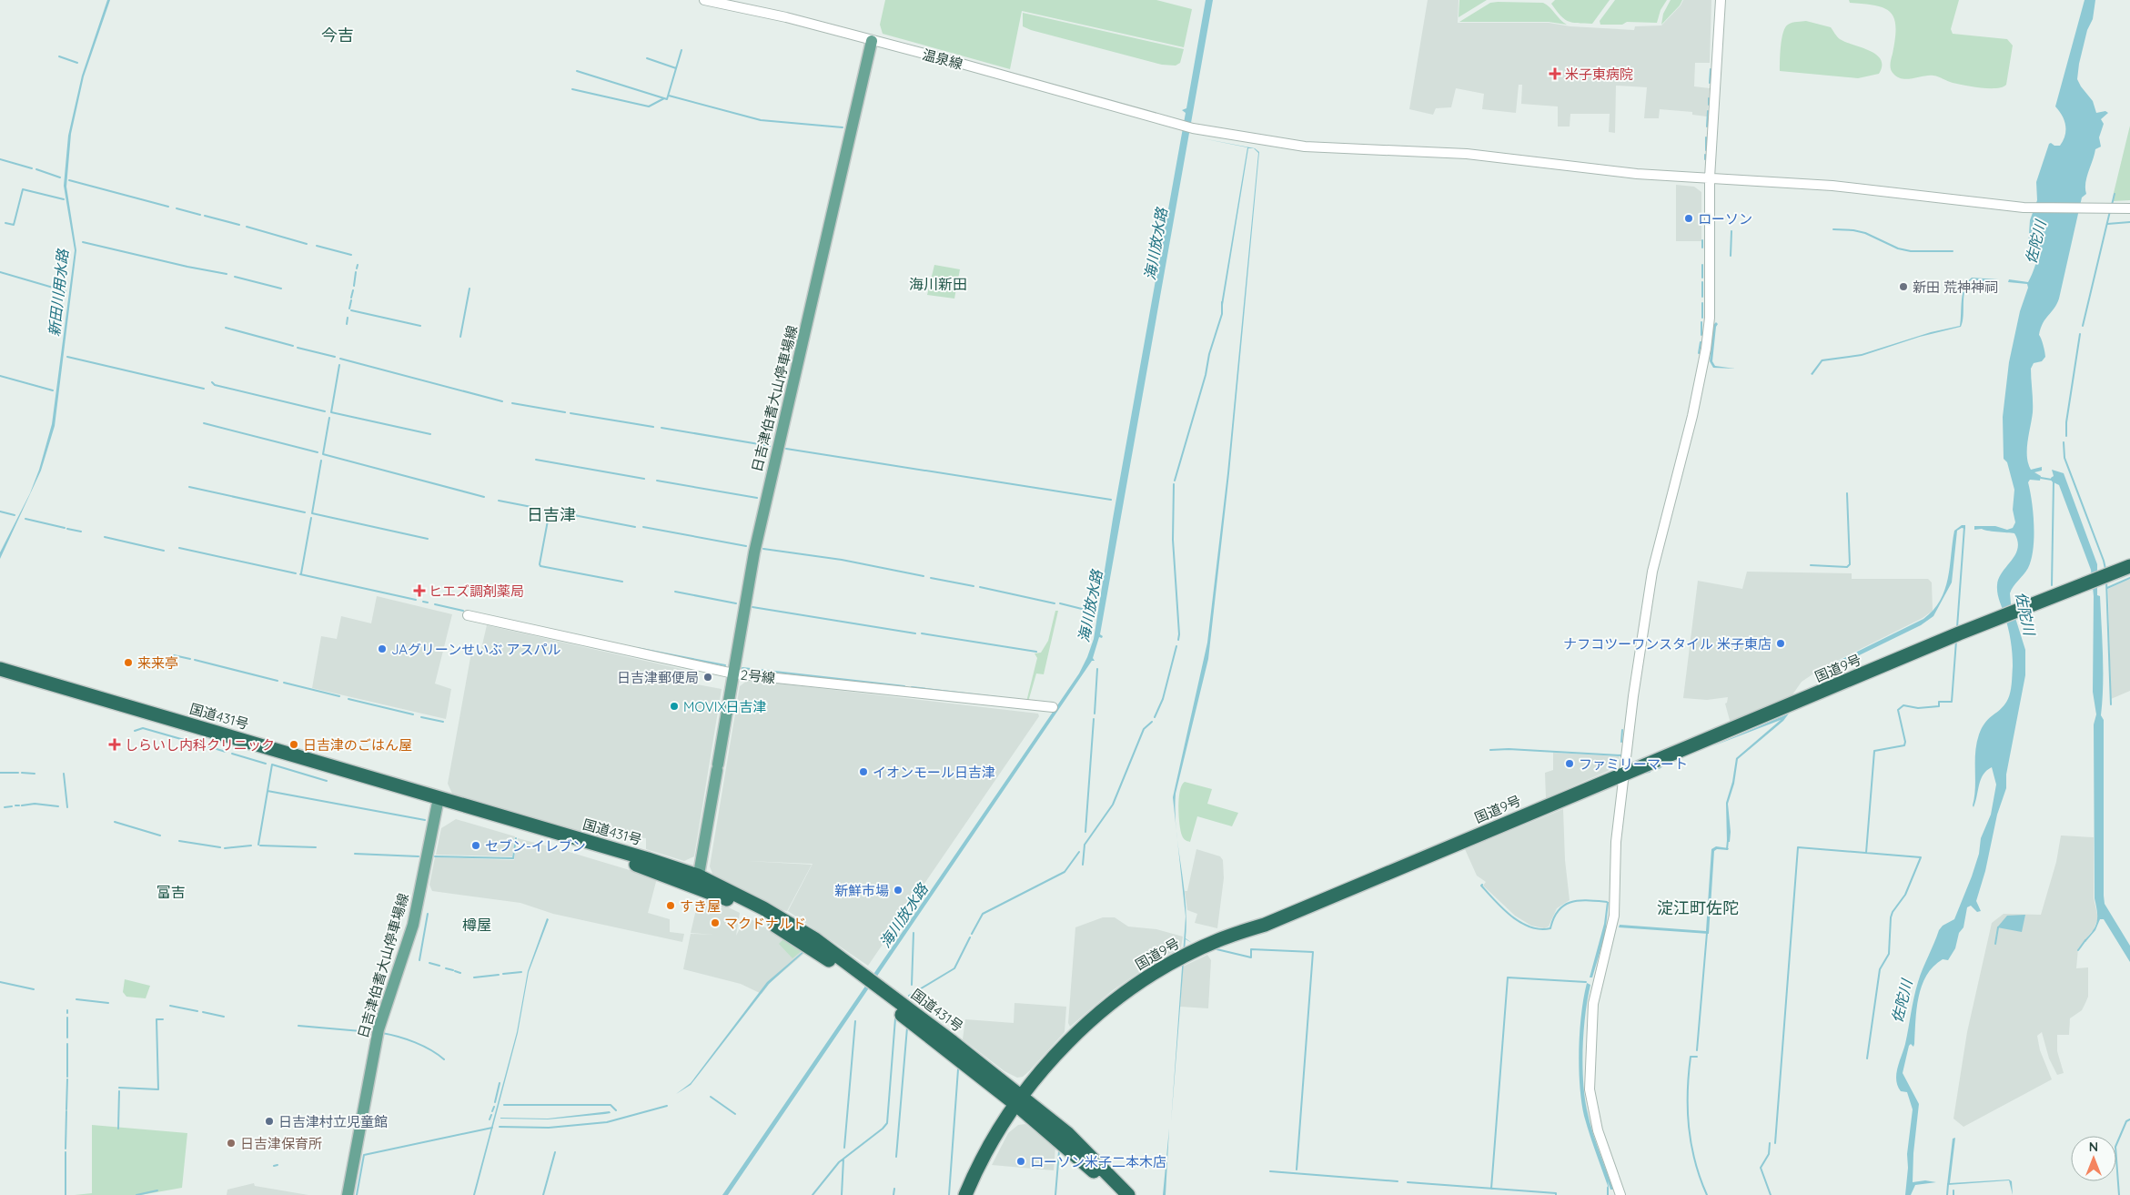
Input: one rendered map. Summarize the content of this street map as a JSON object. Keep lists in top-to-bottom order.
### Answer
{
  "streets": {
    "highway": ["国道9号", "国道431号"],
    "main road": ["日吉津伯耆大山停車場線"],
    "street": ["温泉線", "2号線"]
  },
  "crossings": [
    ["温泉線", "日吉津伯耆大山停車場線"],
    ["日吉津伯耆大山停車場線", "2号線"],
    ["日吉津伯耆大山停車場線", "国道431号"],
    ["国道9号", "国道431号"]
  ],
  "districts": [
    "今吉",
    "海川新田",
    "日吉津",
    "富吉",
    "淀江町佐陀",
    "樽屋"
  ],
  "water": ["佐陀川", "海川放水路", "新田川用水路"],
  "places": {
    "health": ["米子東病院", "ヒエズ調剤薬局", "しらいし内科クリニック"],
    "other": [
      "ローソン",
      "新田 荒神神祠",
      "ナフコツーワンスタイル 米子東店",
      "JAグリーンせいぶ アスパル",
      "来来亭",
      "日吉津郵便局",
      "MOVIX日吉津",
      "日吉津のごはん屋",
      "ファミリーマート",
      "イオンモール日吉津",
      "セブン-イレブン",
      "新鮮市場",
      "すき屋",
      "マクドナルド",
      "日吉津村立児童館",
      "日吉津保育所",
      "ローソン米子二本木店"
    ]
  },
  "north": "top"
}
